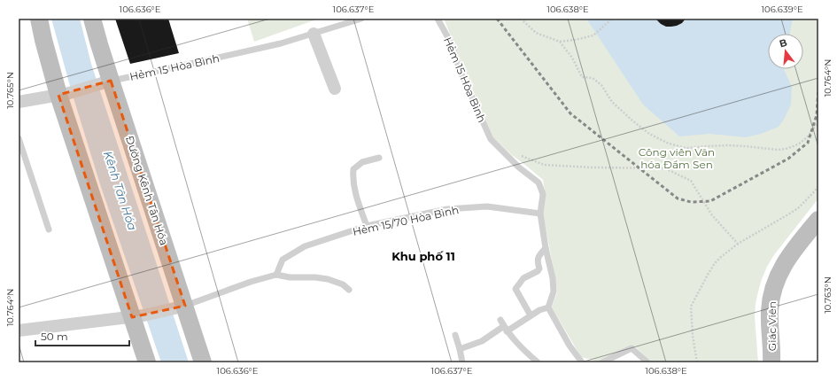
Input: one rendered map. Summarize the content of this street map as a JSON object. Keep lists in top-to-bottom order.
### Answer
{
  "streets": {
    "street": ["Đường Kênh Tân Hóa", "Giác Viên"],
    "lane": ["Hẻm 15 Hòa Bình", "Hẻm 15/70 Hòa Bình"]
  },
  "crossings": [
    ["Hẻm 15 Hòa Bình", "Đường Kênh Tân Hóa"],
    ["Hẻm 15 Hòa Bình", "Hẻm 15/70 Hòa Bình"]
  ],
  "districts": ["Khu phố 11"],
  "water": ["Kênh Tân Hóa"],
  "parks": ["Công viên Văn hóa Đầm Sen"],
  "scale_bar": "50 m",
  "north": "top",
  "coordinates": [
    "106.636°E",
    "106.637°E",
    "106.638°E",
    "106.639°E",
    "10.764°N",
    "10.765°N",
    "10.763°N"
  ]
}
